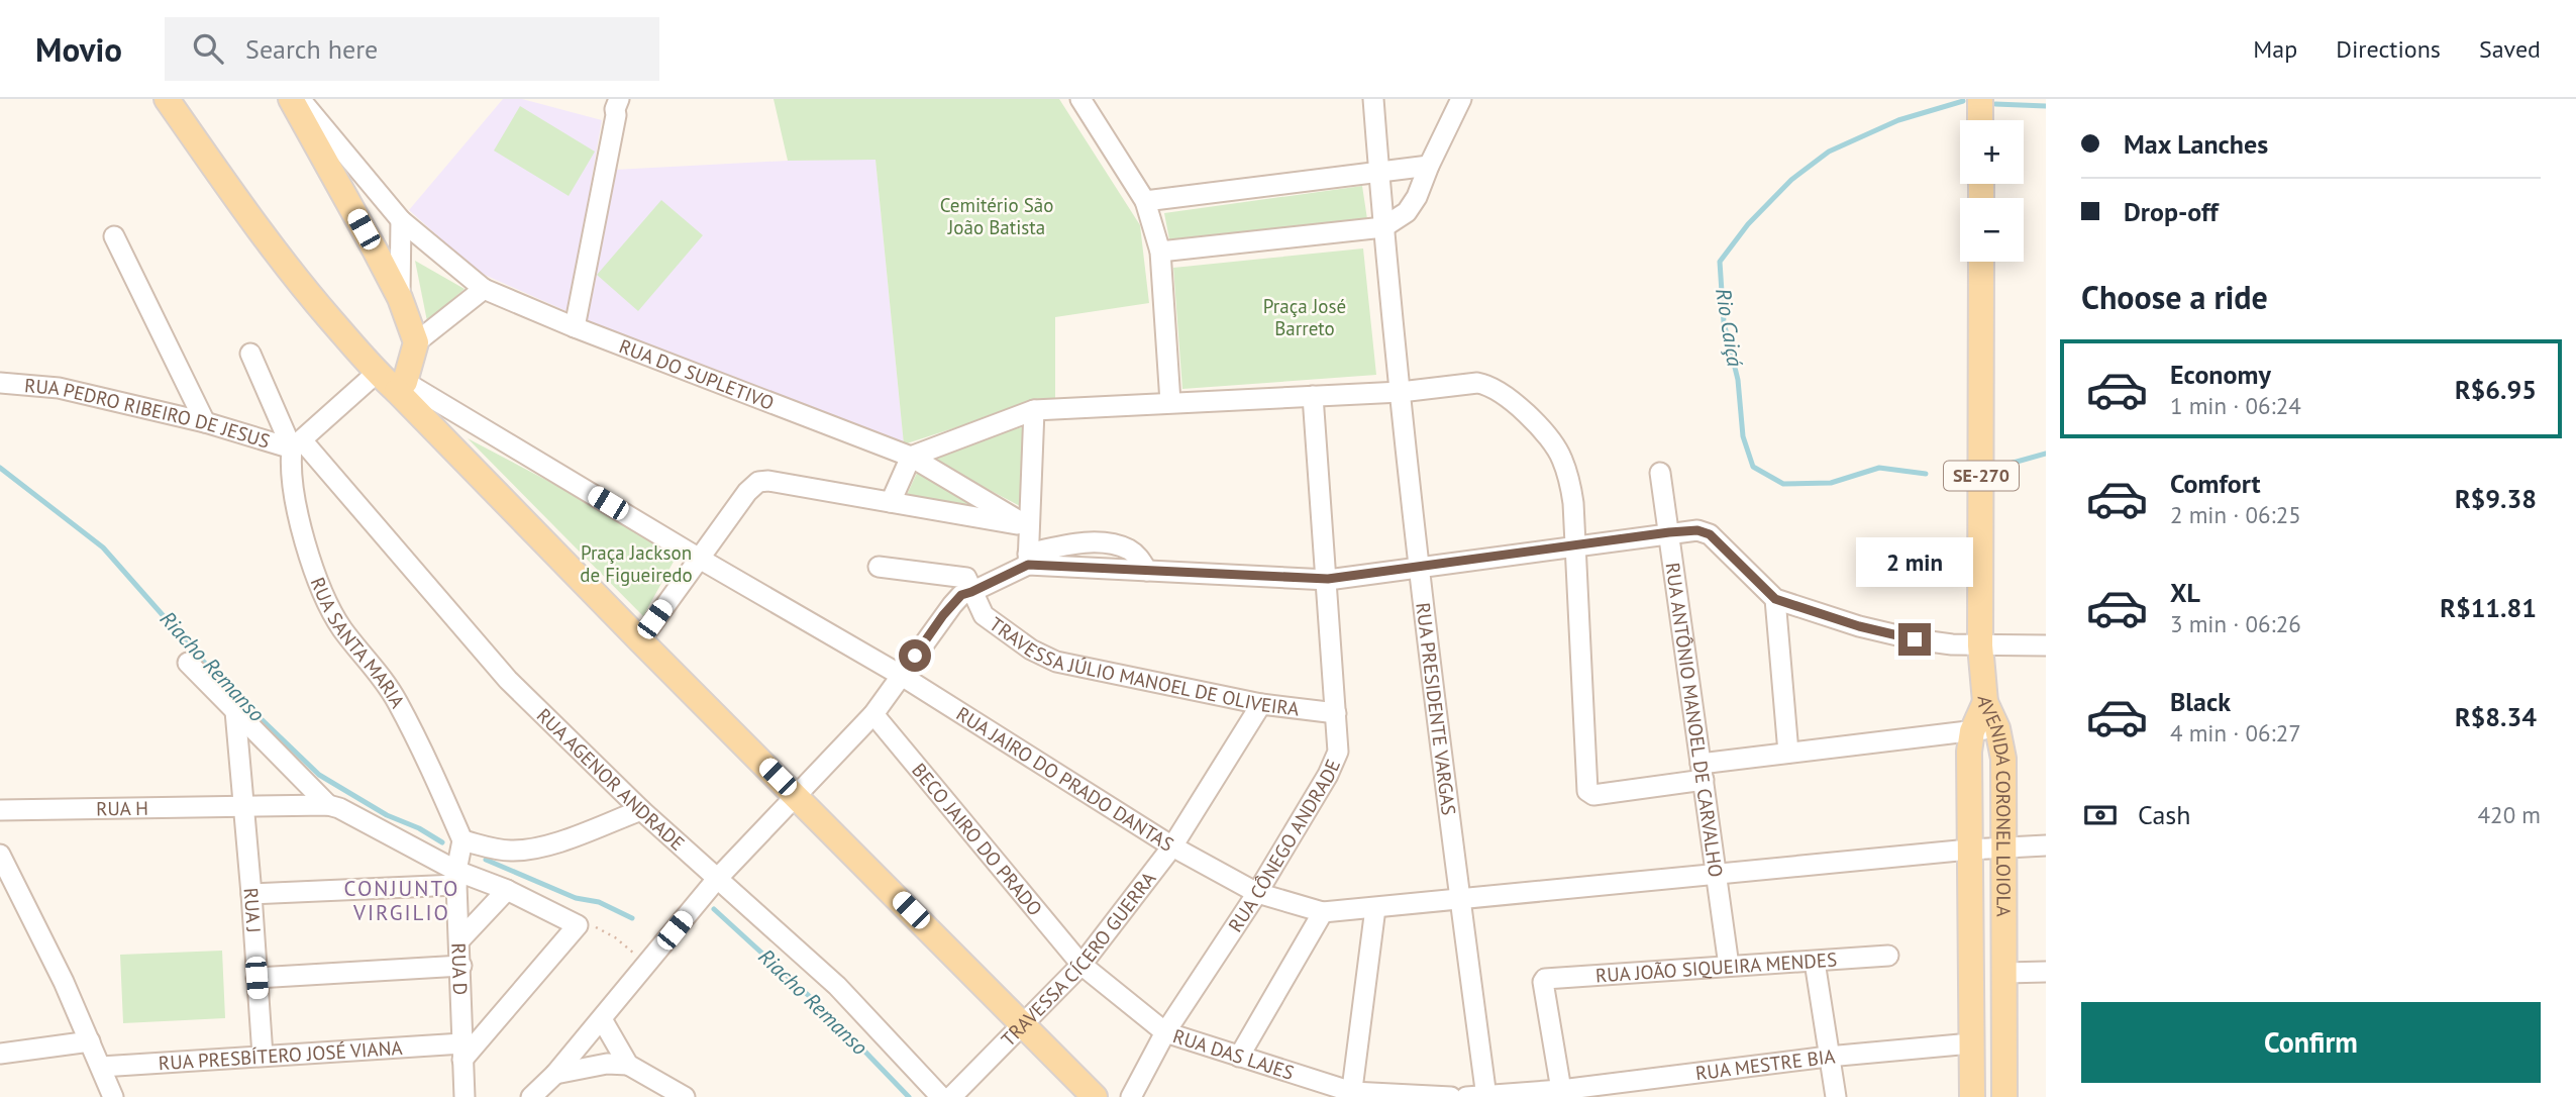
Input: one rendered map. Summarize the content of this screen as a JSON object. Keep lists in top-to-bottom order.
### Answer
{
  "streets": {
    "main road": ["SE-270", "AVENIDA CORONEL LOIOLA"],
    "street": [
      "RUA DO SUPLETIVO",
      "RUA PEDRO RIBEIRO DE JESUS",
      "RUA SANTA MARIA",
      "TRAVESSA JÚLIO MANOEL DE OLIVEIRA",
      "RUA PRESIDENTE VARGAS",
      "RUA ANTÔNIO MANOEL DE CARVALHO",
      "RUA JAIRO DO PRADO DANTAS",
      "RUA AGENOR ANDRADE",
      "RUA H",
      "BECO JAIRO DO PRADO",
      "RUA CÔNEGO ANDRADE",
      "RUA J",
      "TRAVESSA CÍCERO GUERRA",
      "RUA JOÃO SIQUEIRA MENDES",
      "RUA D",
      "RUA PRESBÍTERO JOSÉ VIANA",
      "RUA DAS LAJES",
      "RUA MESTRE BIA"
    ]
  },
  "crossings": [
    ["RUA PEDRO RIBEIRO DE JESUS", "RUA SANTA MARIA"],
    ["RUA PEDRO RIBEIRO DE JESUS", "RUA AGENOR ANDRADE"],
    ["SE-270", "AVENIDA CORONEL LOIOLA"],
    ["RUA SANTA MARIA", "RUA AGENOR ANDRADE"],
    ["RUA SANTA MARIA", "RUA D"],
    ["TRAVESSA JÚLIO MANOEL DE OLIVEIRA", "RUA JAIRO DO PRADO DANTAS"],
    ["TRAVESSA JÚLIO MANOEL DE OLIVEIRA", "RUA AGENOR ANDRADE"],
    ["TRAVESSA JÚLIO MANOEL DE OLIVEIRA", "BECO JAIRO DO PRADO"],
    ["TRAVESSA JÚLIO MANOEL DE OLIVEIRA", "RUA CÔNEGO ANDRADE"],
    ["TRAVESSA JÚLIO MANOEL DE OLIVEIRA", "TRAVESSA CÍCERO GUERRA"],
    ["RUA PRESIDENTE VARGAS", "RUA JAIRO DO PRADO DANTAS"],
    ["RUA PRESIDENTE VARGAS", "RUA MESTRE BIA"],
    ["RUA ANTÔNIO MANOEL DE CARVALHO", "RUA JAIRO DO PRADO DANTAS"],
    ["RUA ANTÔNIO MANOEL DE CARVALHO", "RUA JOÃO SIQUEIRA MENDES"],
    ["RUA JAIRO DO PRADO DANTAS", "AVENIDA CORONEL LOIOLA"],
    ["RUA JAIRO DO PRADO DANTAS", "RUA CÔNEGO ANDRADE"],
    ["RUA JAIRO DO PRADO DANTAS", "TRAVESSA CÍCERO GUERRA"],
    ["RUA H", "RUA J"],
    ["AVENIDA CORONEL LOIOLA", "RUA MESTRE BIA"],
    ["BECO JAIRO DO PRADO", "TRAVESSA CÍCERO GUERRA"],
    ["BECO JAIRO DO PRADO", "RUA DAS LAJES"],
    ["RUA CÔNEGO ANDRADE", "RUA DAS LAJES"],
    ["RUA J", "RUA PRESBÍTERO JOSÉ VIANA"],
    ["TRAVESSA CÍCERO GUERRA", "RUA DAS LAJES"],
    ["RUA JOÃO SIQUEIRA MENDES", "RUA MESTRE BIA"],
    ["RUA D", "RUA PRESBÍTERO JOSÉ VIANA"]
  ],
  "districts": ["CONJUNTO VIRGILIO"],
  "water": ["Rio Caiçá", "Riacho Remanso"],
  "parks": ["Cemitério São João Batista", "Praça José Barreto", "Praça Jackson de Figueiredo"],
  "page": {
    "header": "Movio",
    "search": "Search here",
    "nav": ["Map", "Directions", "Saved"],
    "banner": ["Max Lanches", "Drop-off"],
    "map_buttons": ["+", "−"],
    "heading": "Choose a ride",
    "list": [
      {
        "name": "Economy",
        "note": "1 min · 06:24",
        "value": "R$6.95"
      },
      {
        "name": "Comfort",
        "note": "2 min · 06:25",
        "value": "R$9.38"
      },
      {
        "name": "XL",
        "note": "3 min · 06:26",
        "value": "R$11.81"
      },
      {
        "name": "Black",
        "note": "4 min · 06:27",
        "value": "R$8.34"
      }
    ],
    "bubble": "2 min",
    "pay": ["Cash", "420 m"],
    "buttons": "Confirm"
  }
}
